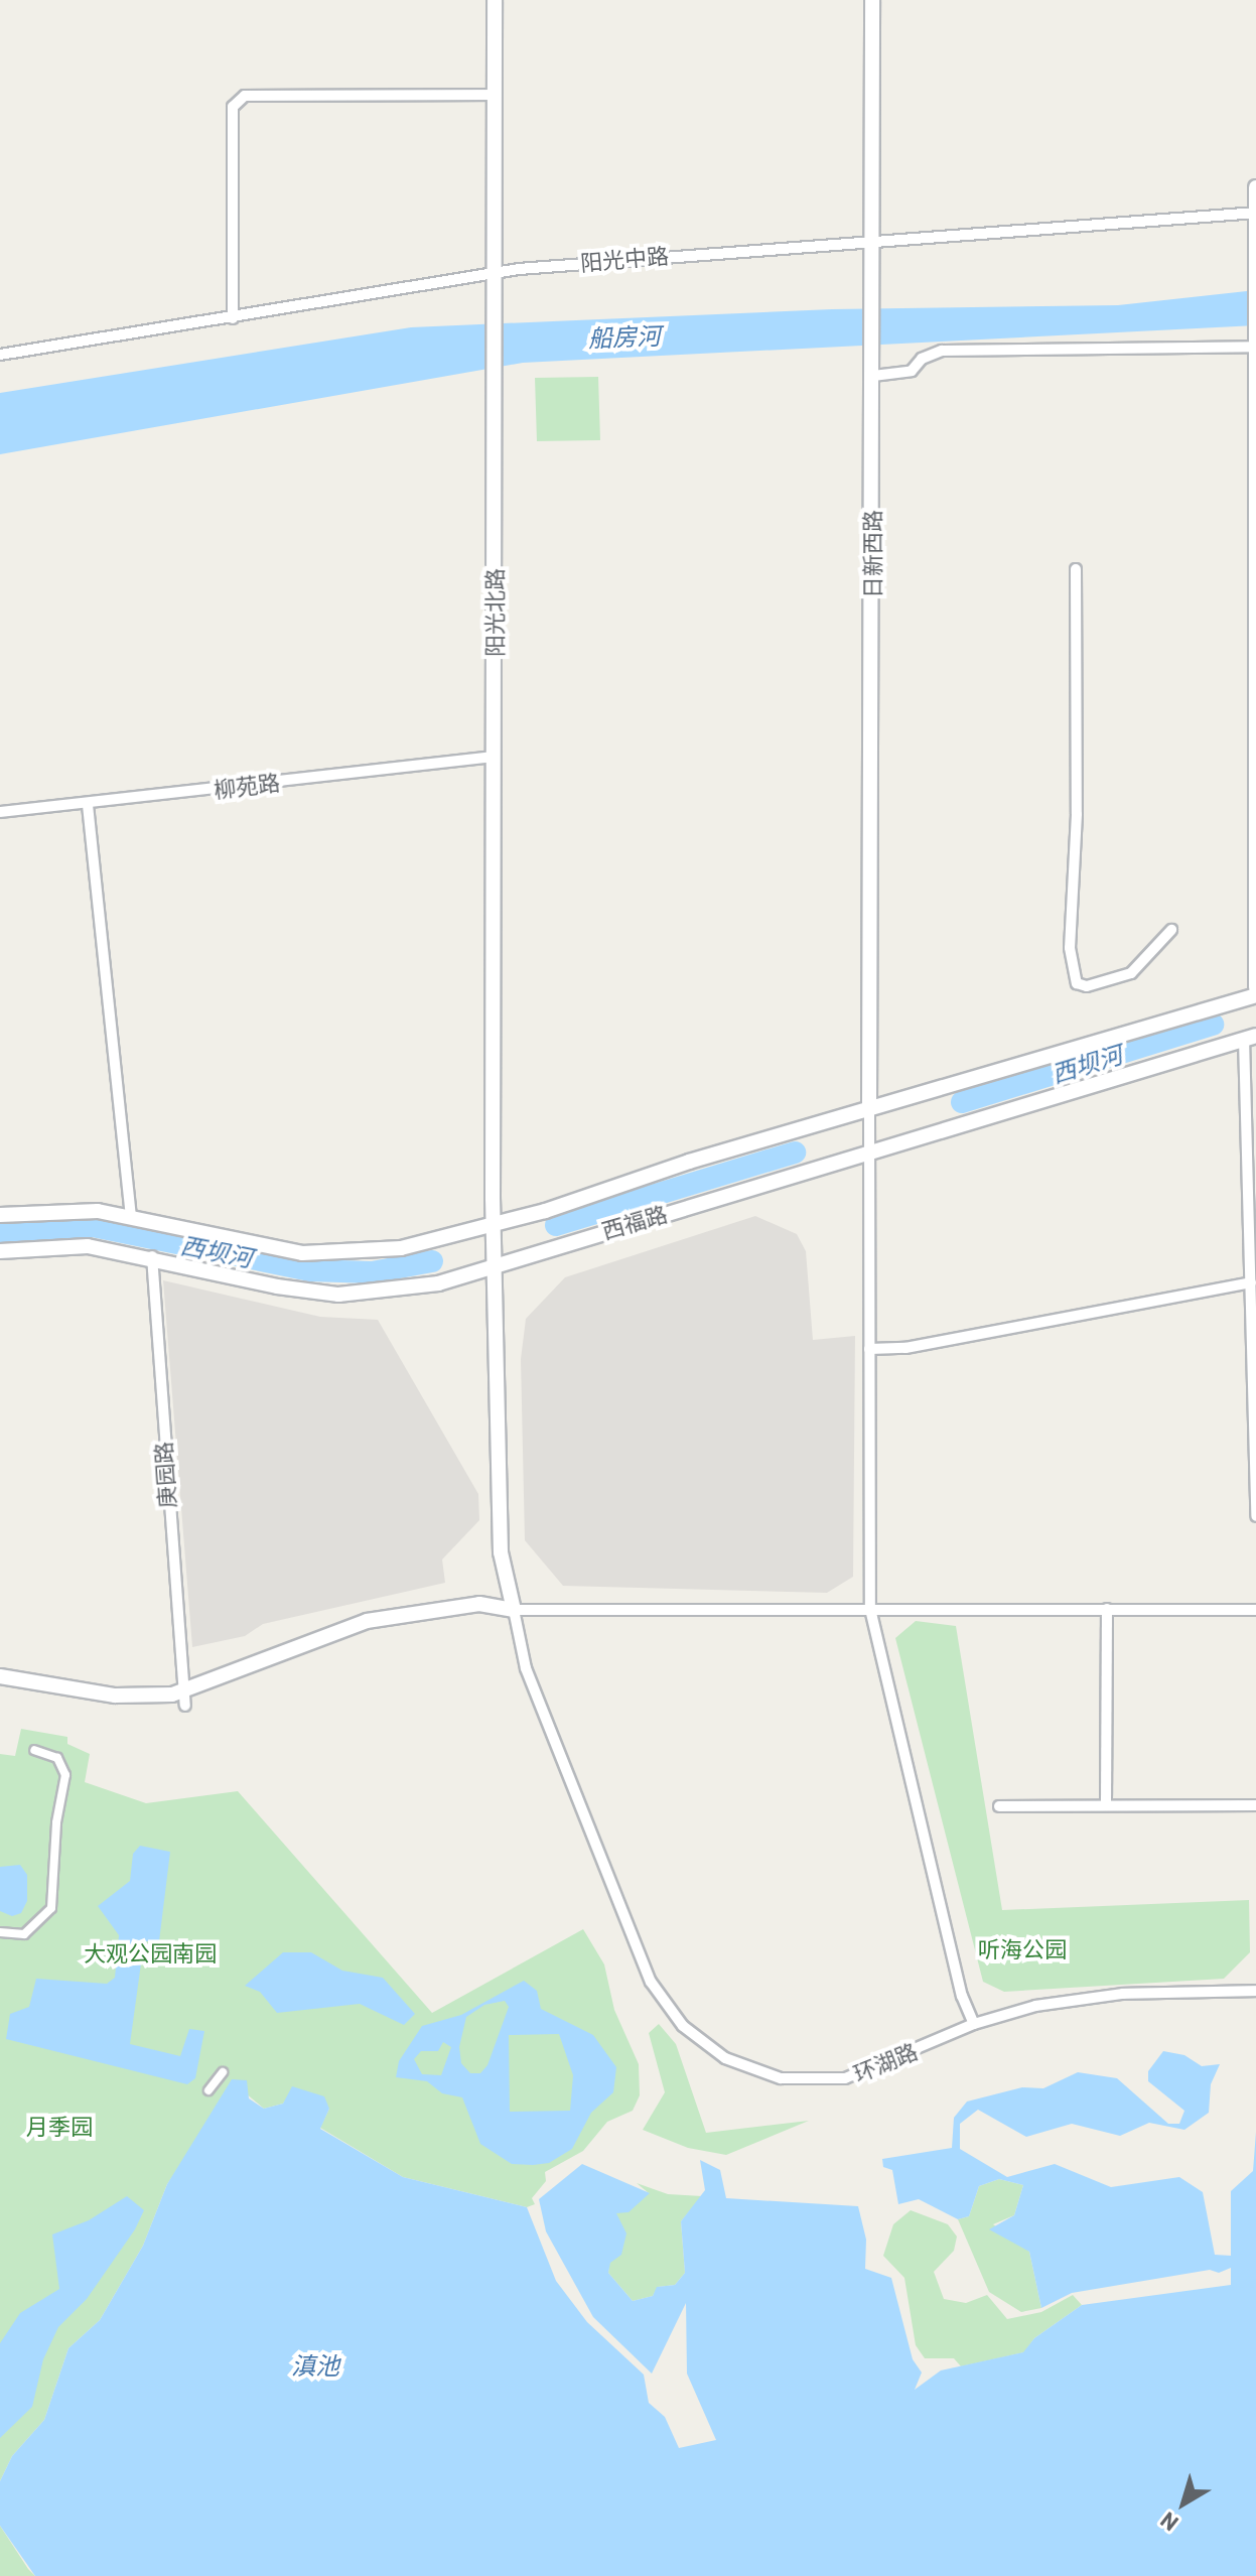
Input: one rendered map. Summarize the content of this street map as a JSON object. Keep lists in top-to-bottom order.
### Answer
{
  "streets": {
    "street": [
      "阳光中路",
      "日新西路",
      "阳光北路",
      "柳苑路",
      "西福路",
      "庚园路",
      "环湖路"
    ]
  },
  "crossings": [
    ["阳光中路", "日新西路"],
    ["阳光中路", "阳光北路"],
    ["日新西路", "西福路"],
    ["阳光北路", "柳苑路"],
    ["阳光北路", "西福路"],
    ["阳光北路", "环湖路"],
    ["西福路", "庚园路"]
  ],
  "water": ["船房河", "西坝河", "滇池"],
  "parks": ["听海公园", "大观公园南园", "月季园"],
  "north": "bottom left"
}
